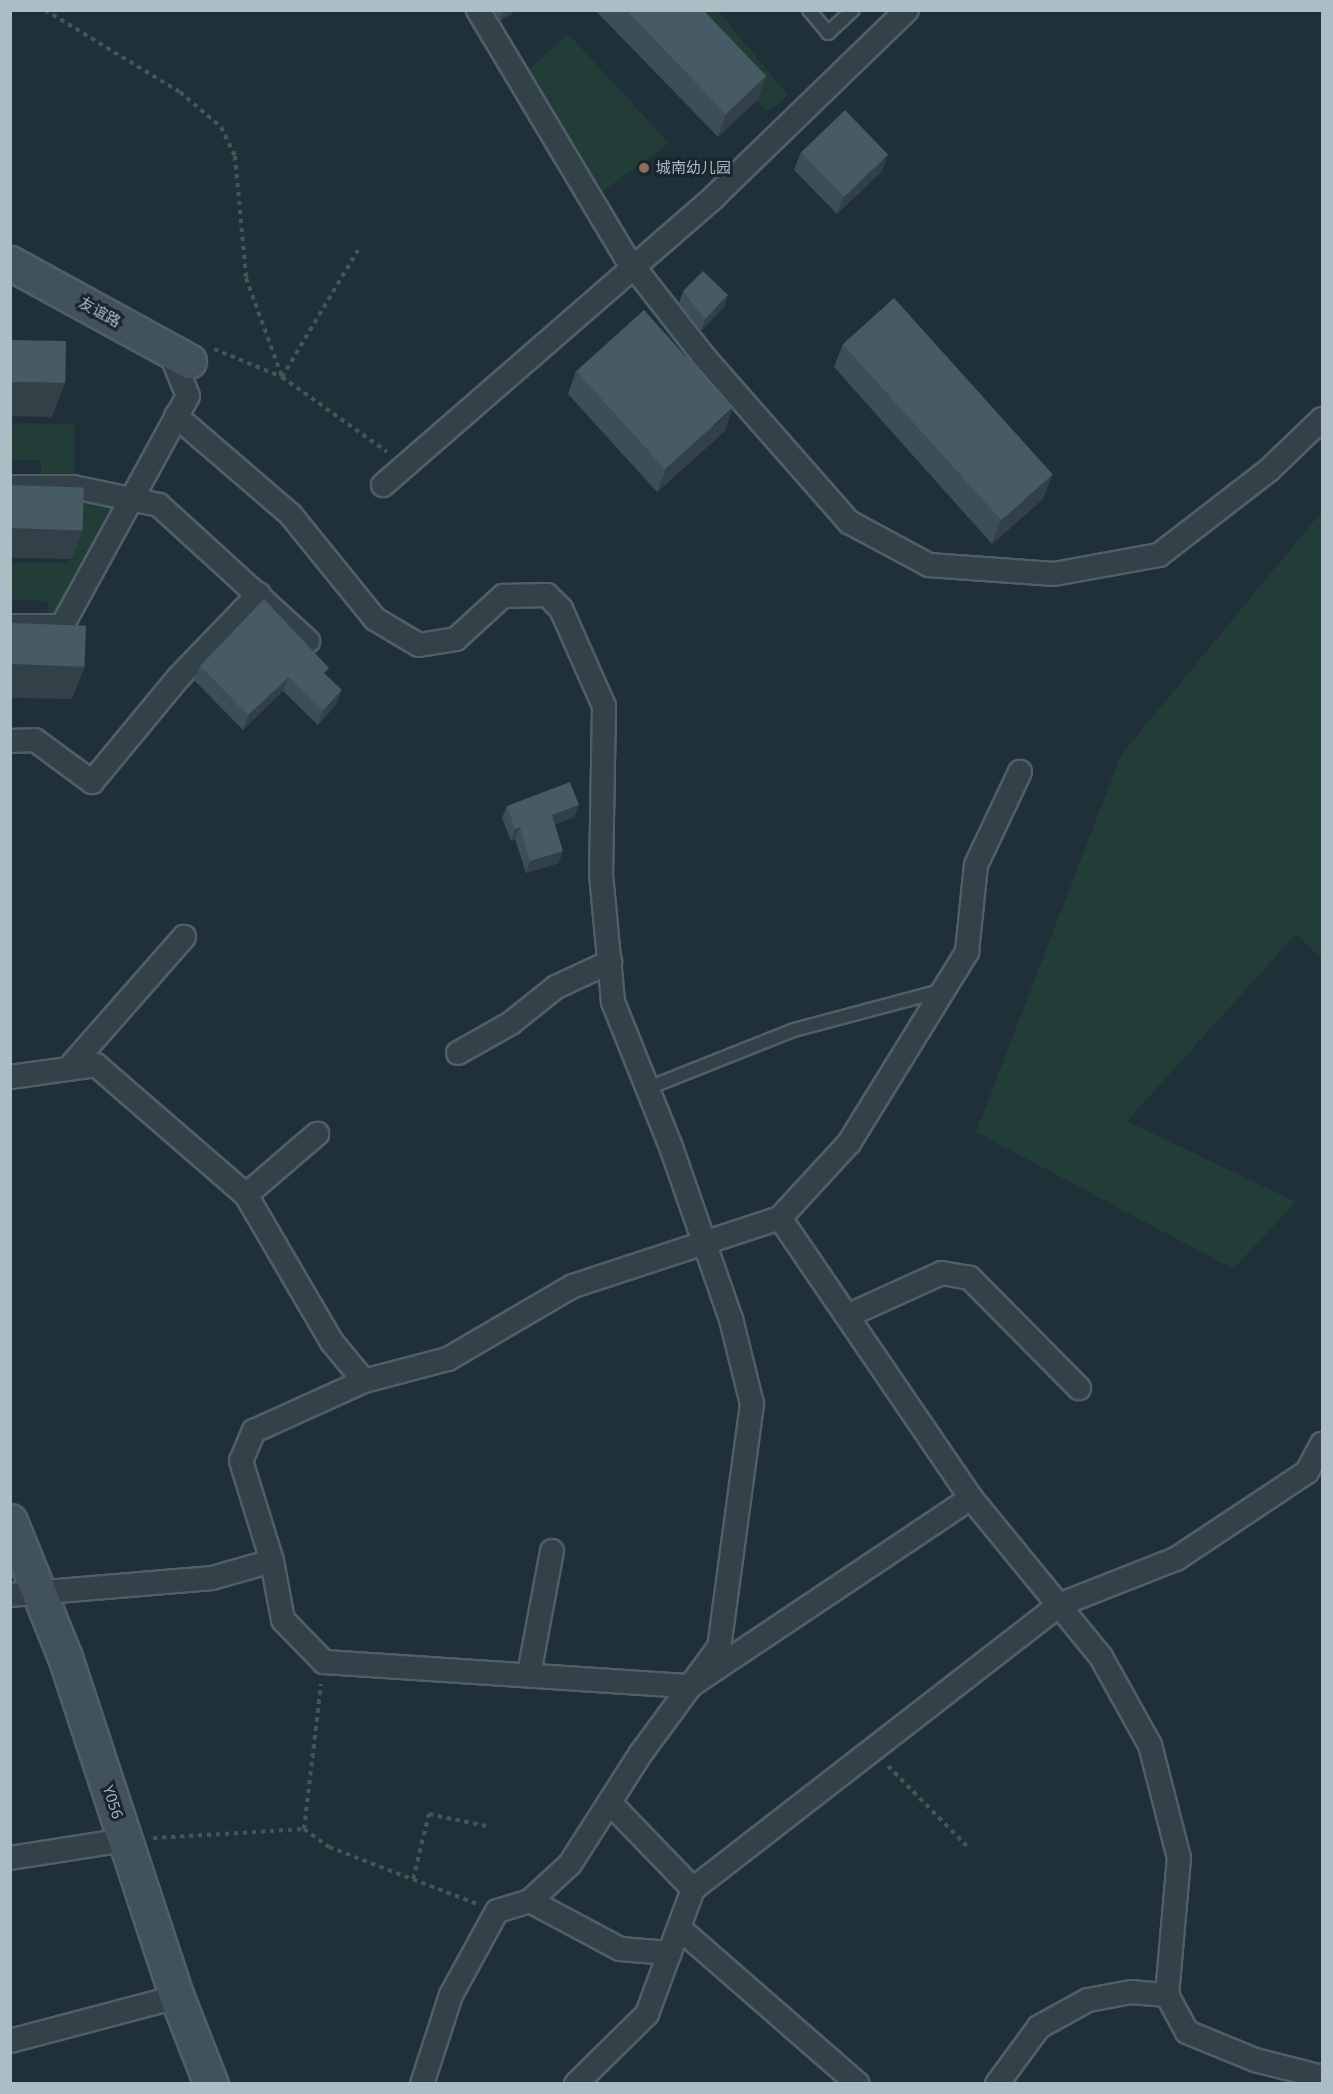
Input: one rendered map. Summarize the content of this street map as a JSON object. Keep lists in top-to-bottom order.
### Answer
{
  "streets": {
    "street": ["友谊路", "Y056"]
  },
  "places": ["城南幼儿园"]
}
